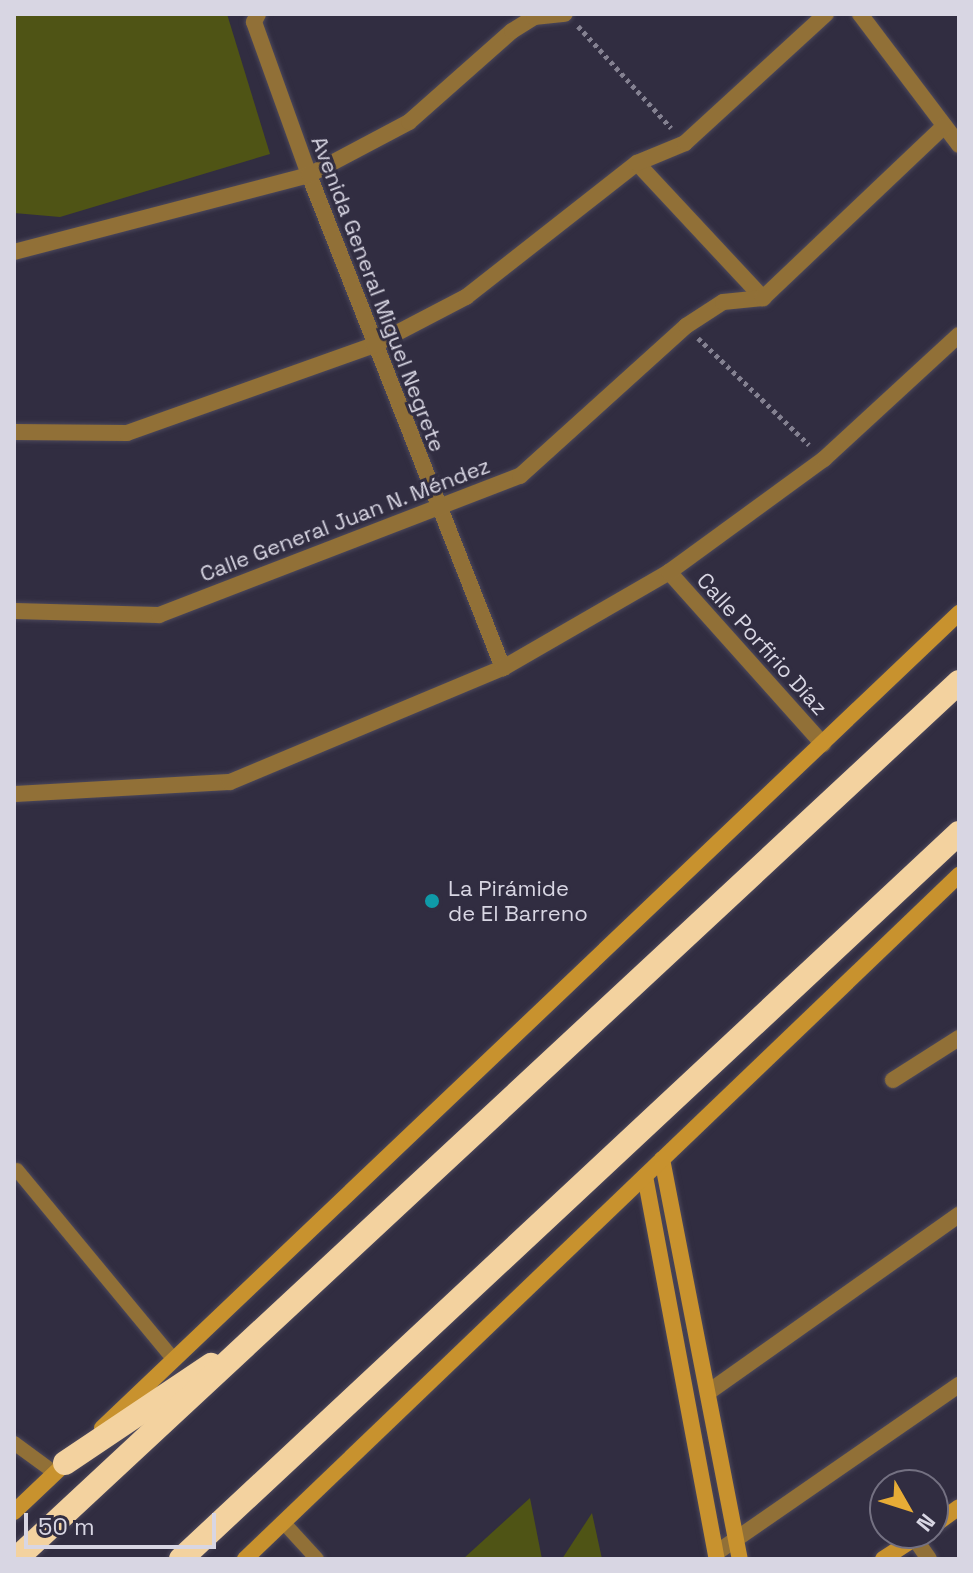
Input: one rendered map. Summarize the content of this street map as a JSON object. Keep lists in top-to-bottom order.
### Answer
{
  "streets": {
    "street": ["Avenida General Miguel Negrete", "Calle General Juan N. Méndez", "Calle Porfirio Díaz"]
  },
  "crossings": [
    ["Avenida General Miguel Negrete", "Calle General Juan N. Méndez"]
  ],
  "places": ["La Pirámide de El Barreno"],
  "scale_bar": "50 m",
  "north": "bottom right"
}
